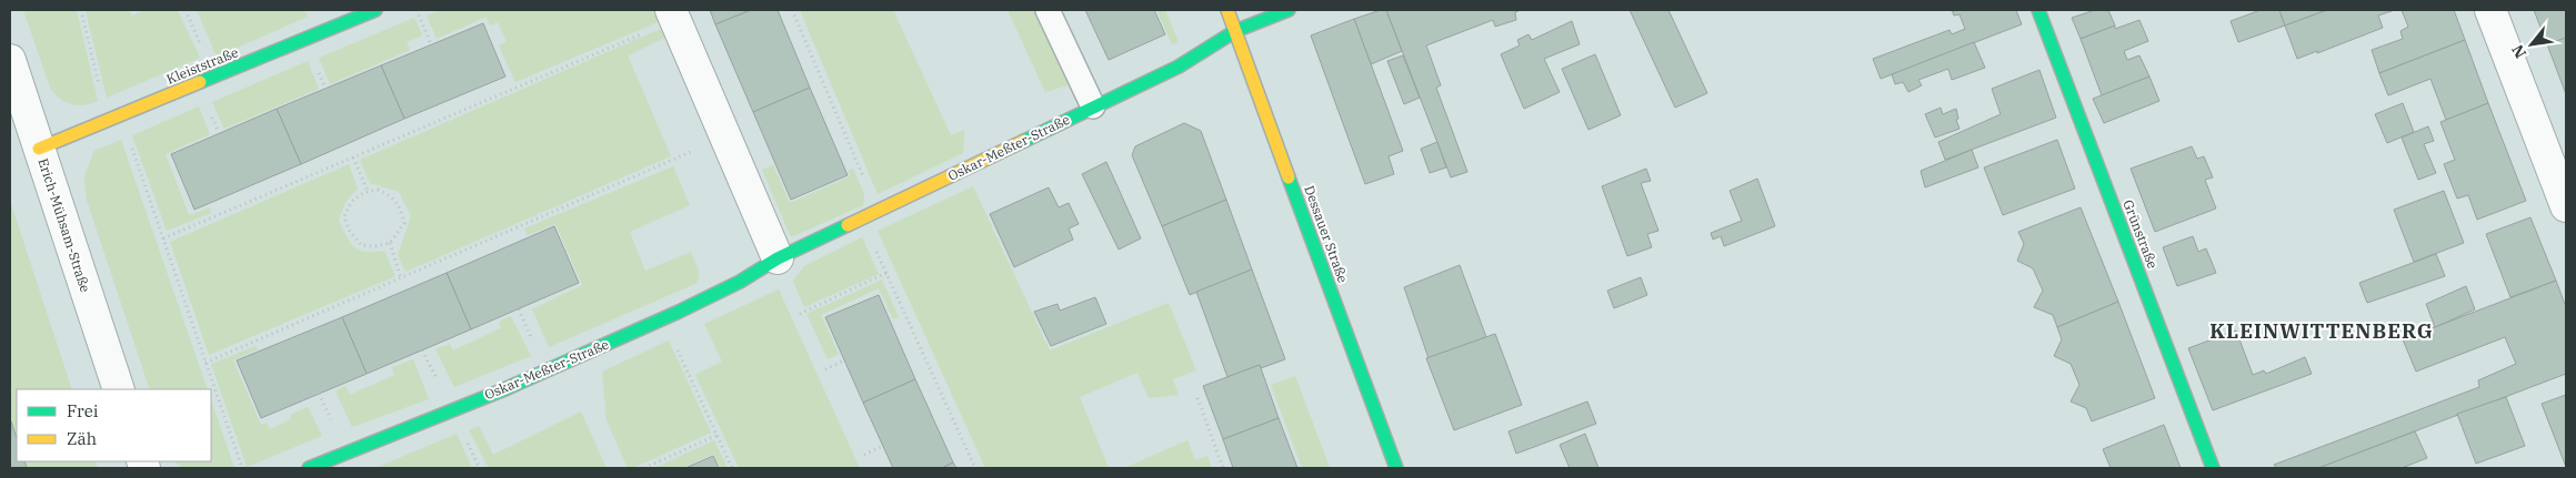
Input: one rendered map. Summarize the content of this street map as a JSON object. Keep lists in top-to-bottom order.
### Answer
{
  "streets": {
    "street": [
      "Kleiststraße",
      "Oskar-Meßter-Straße",
      "Erich-Mühsam-Straße",
      "Dessauer Straße",
      "Grünstraße"
    ]
  },
  "crossings": [
    ["Kleiststraße", "Erich-Mühsam-Straße"],
    ["Oskar-Meßter-Straße", "Dessauer Straße"]
  ],
  "districts": ["KLEINWITTENBERG"],
  "legend": ["Frei", "Zäh"],
  "north": "bottom left"
}
